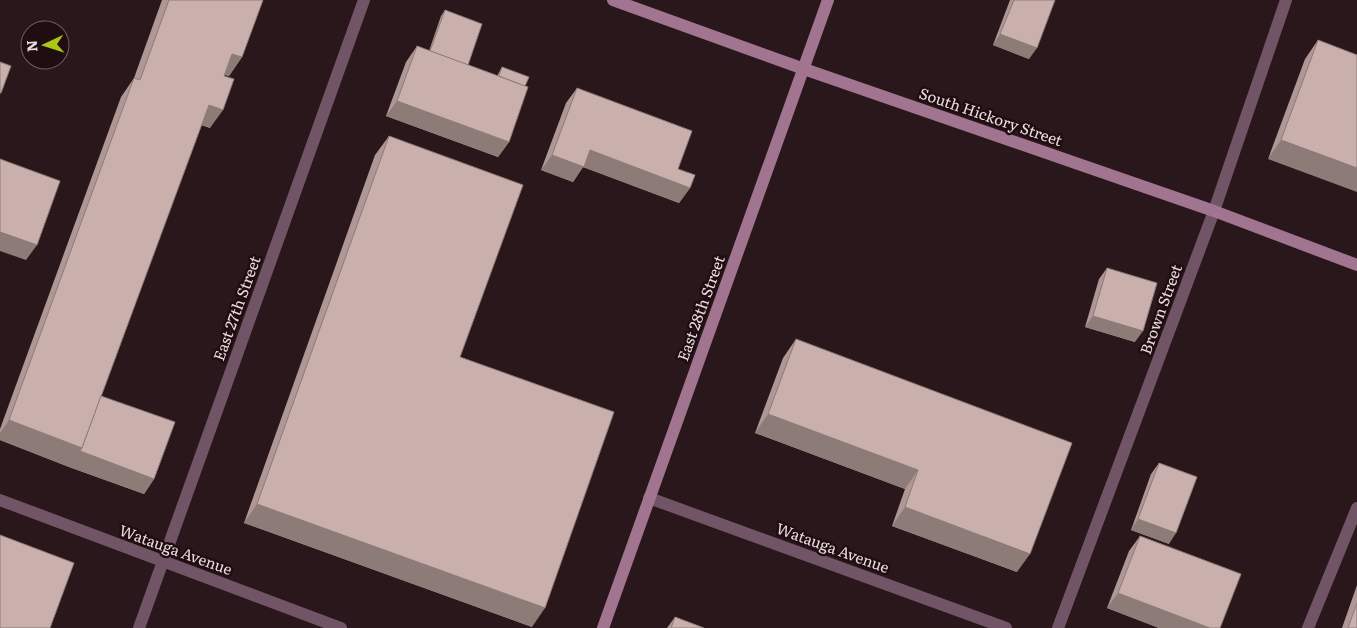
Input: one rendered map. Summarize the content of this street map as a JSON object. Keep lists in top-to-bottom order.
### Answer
{
  "streets": {
    "street": [
      "South Hickory Street",
      "East 27th Street",
      "East 28th Street",
      "Brown Street",
      "Watauga Avenue"
    ]
  },
  "crossings": [
    ["South Hickory Street", "East 28th Street"],
    ["South Hickory Street", "Brown Street"],
    ["East 27th Street", "Watauga Avenue"],
    ["East 28th Street", "Watauga Avenue"]
  ],
  "north": "left"
}
